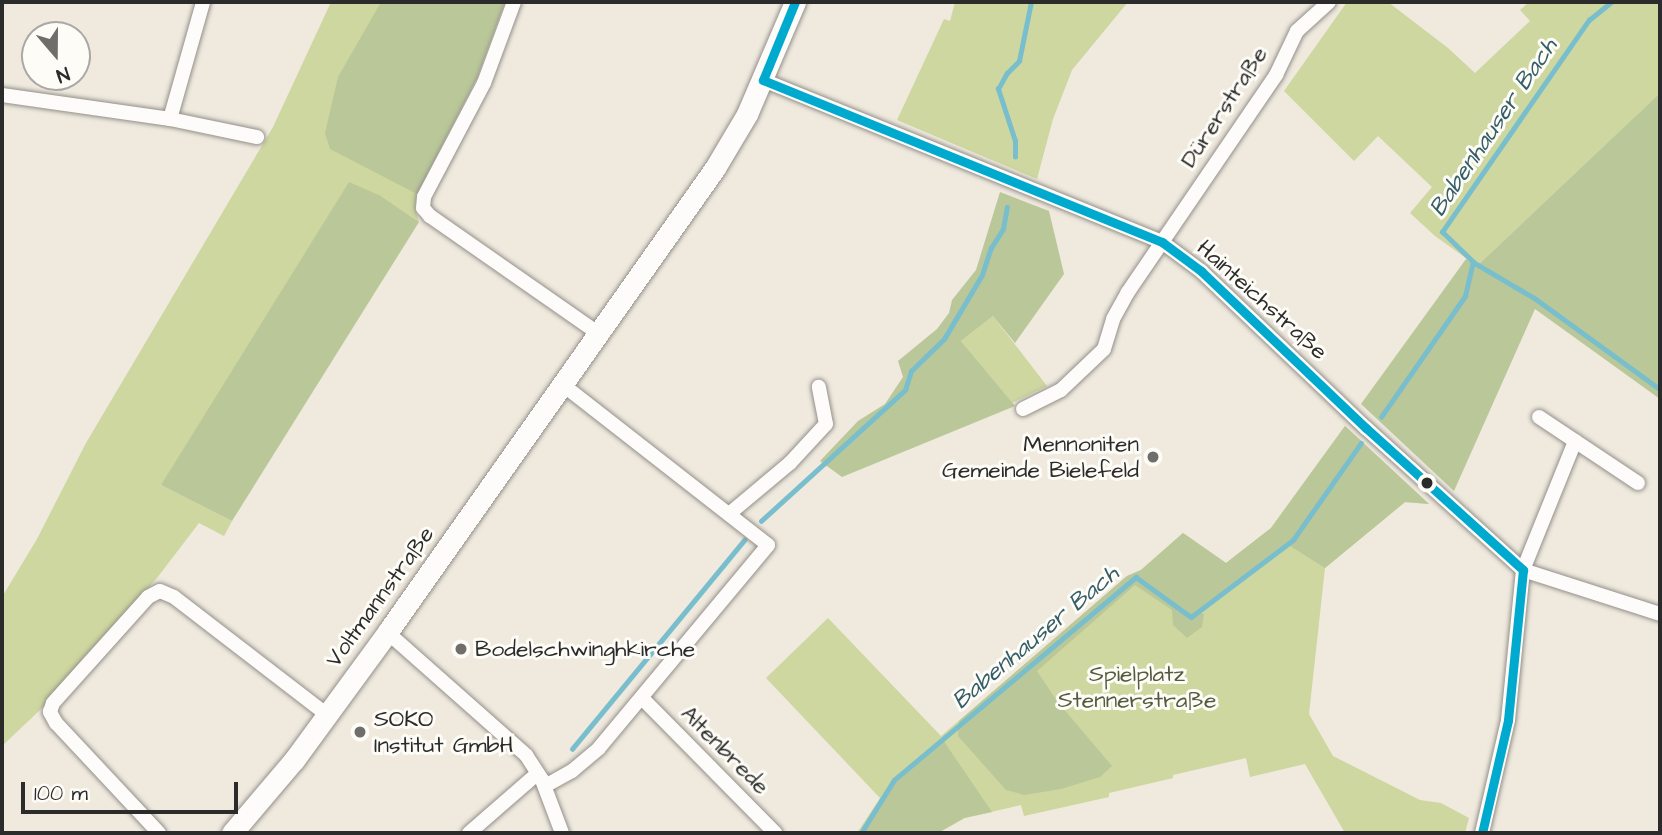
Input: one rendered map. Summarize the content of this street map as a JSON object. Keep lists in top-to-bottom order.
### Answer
{
  "streets": {
    "street": [
      "Dürerstraße",
      "Hainteichstraße",
      "Voltmannstraße",
      "Altenbrede"
    ]
  },
  "crossings": [
    ["Dürerstraße", "Hainteichstraße"],
    ["Hainteichstraße", "Voltmannstraße"]
  ],
  "water": ["Babenhauser Bach"],
  "parks": ["Spielplatz Stennerstraße"],
  "places": ["Mennoniten Gemeinde Bielefeld", "Bodelschwinghkirche", "SOKO Institut GmbH"],
  "scale_bar": "100 m",
  "north": "bottom"
}
